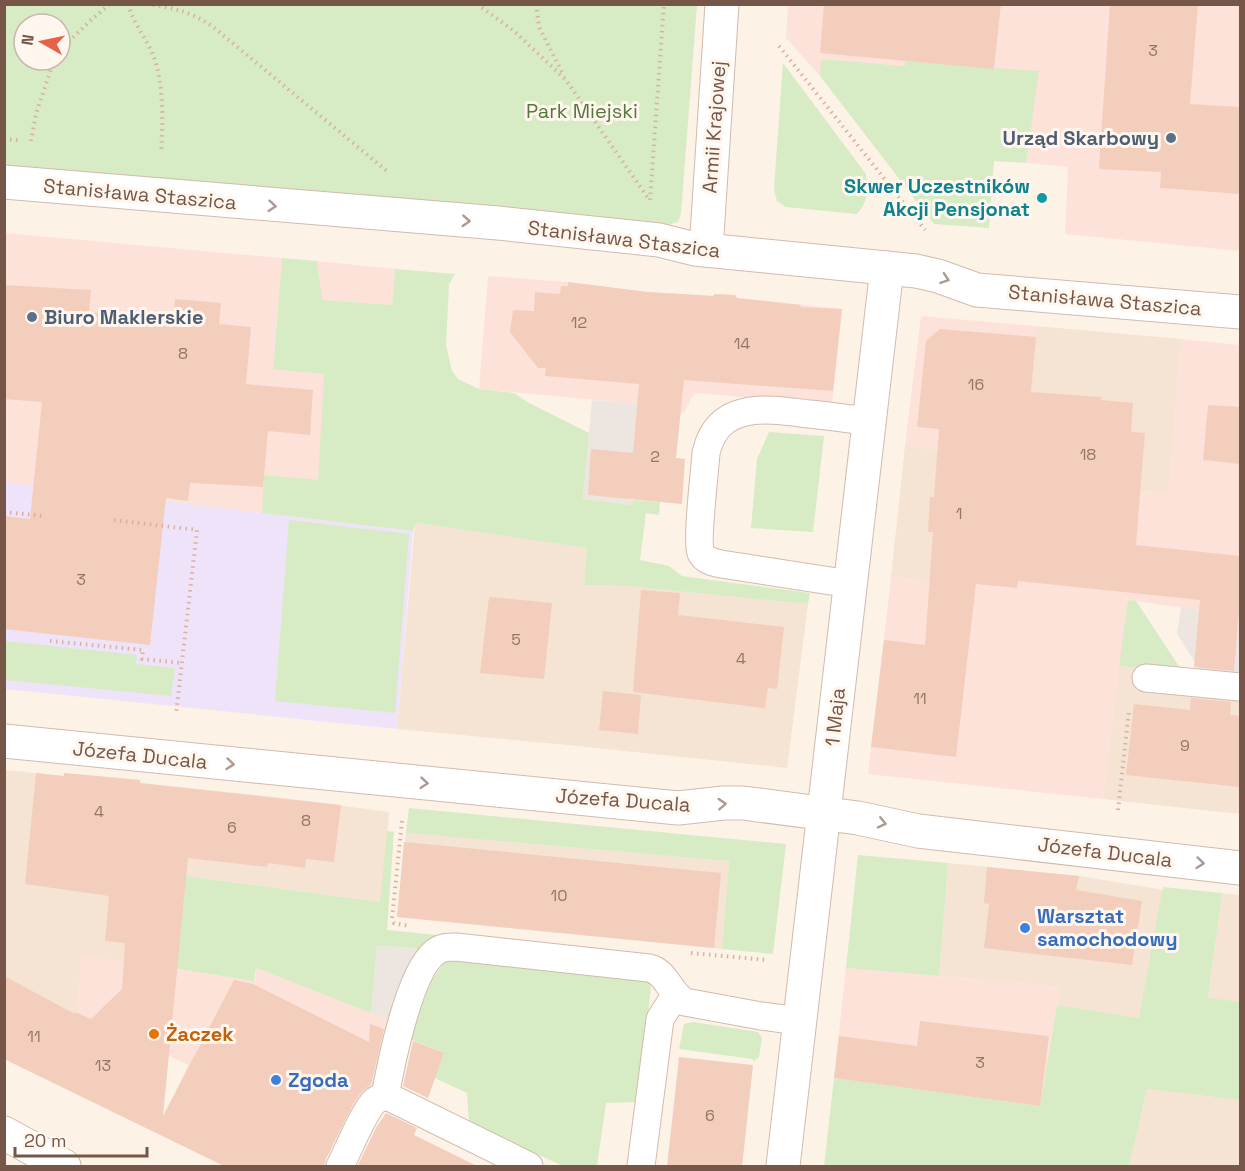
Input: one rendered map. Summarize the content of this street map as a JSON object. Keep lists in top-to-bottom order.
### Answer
{
  "streets": {
    "street": [
      "Armii Krajowej",
      "Stanisława Staszica",
      "1 Maja",
      "Józefa Ducala"
    ]
  },
  "crossings": [
    ["Armii Krajowej", "Stanisława Staszica"],
    ["Stanisława Staszica", "1 Maja"],
    ["1 Maja", "Józefa Ducala"]
  ],
  "one_way": ["Stanisława Staszica", "Józefa Ducala"],
  "parks": ["Park Miejski"],
  "places": [
    "Urząd Skarbowy",
    "Skwer Uczestników Akcji Pensjonat",
    "Biuro Maklerskie",
    "Warsztat samochodowy",
    "Żaczek",
    "Zgoda"
  ],
  "house_numbers": [
    "3",
    "12",
    "14",
    "8",
    "16",
    "18",
    "2",
    "1",
    "3",
    "5",
    "4",
    "11",
    "9",
    "4",
    "8",
    "6",
    "10",
    "11",
    "3",
    "13",
    "6"
  ],
  "scale_bar": "20 m",
  "north": "left"
}
